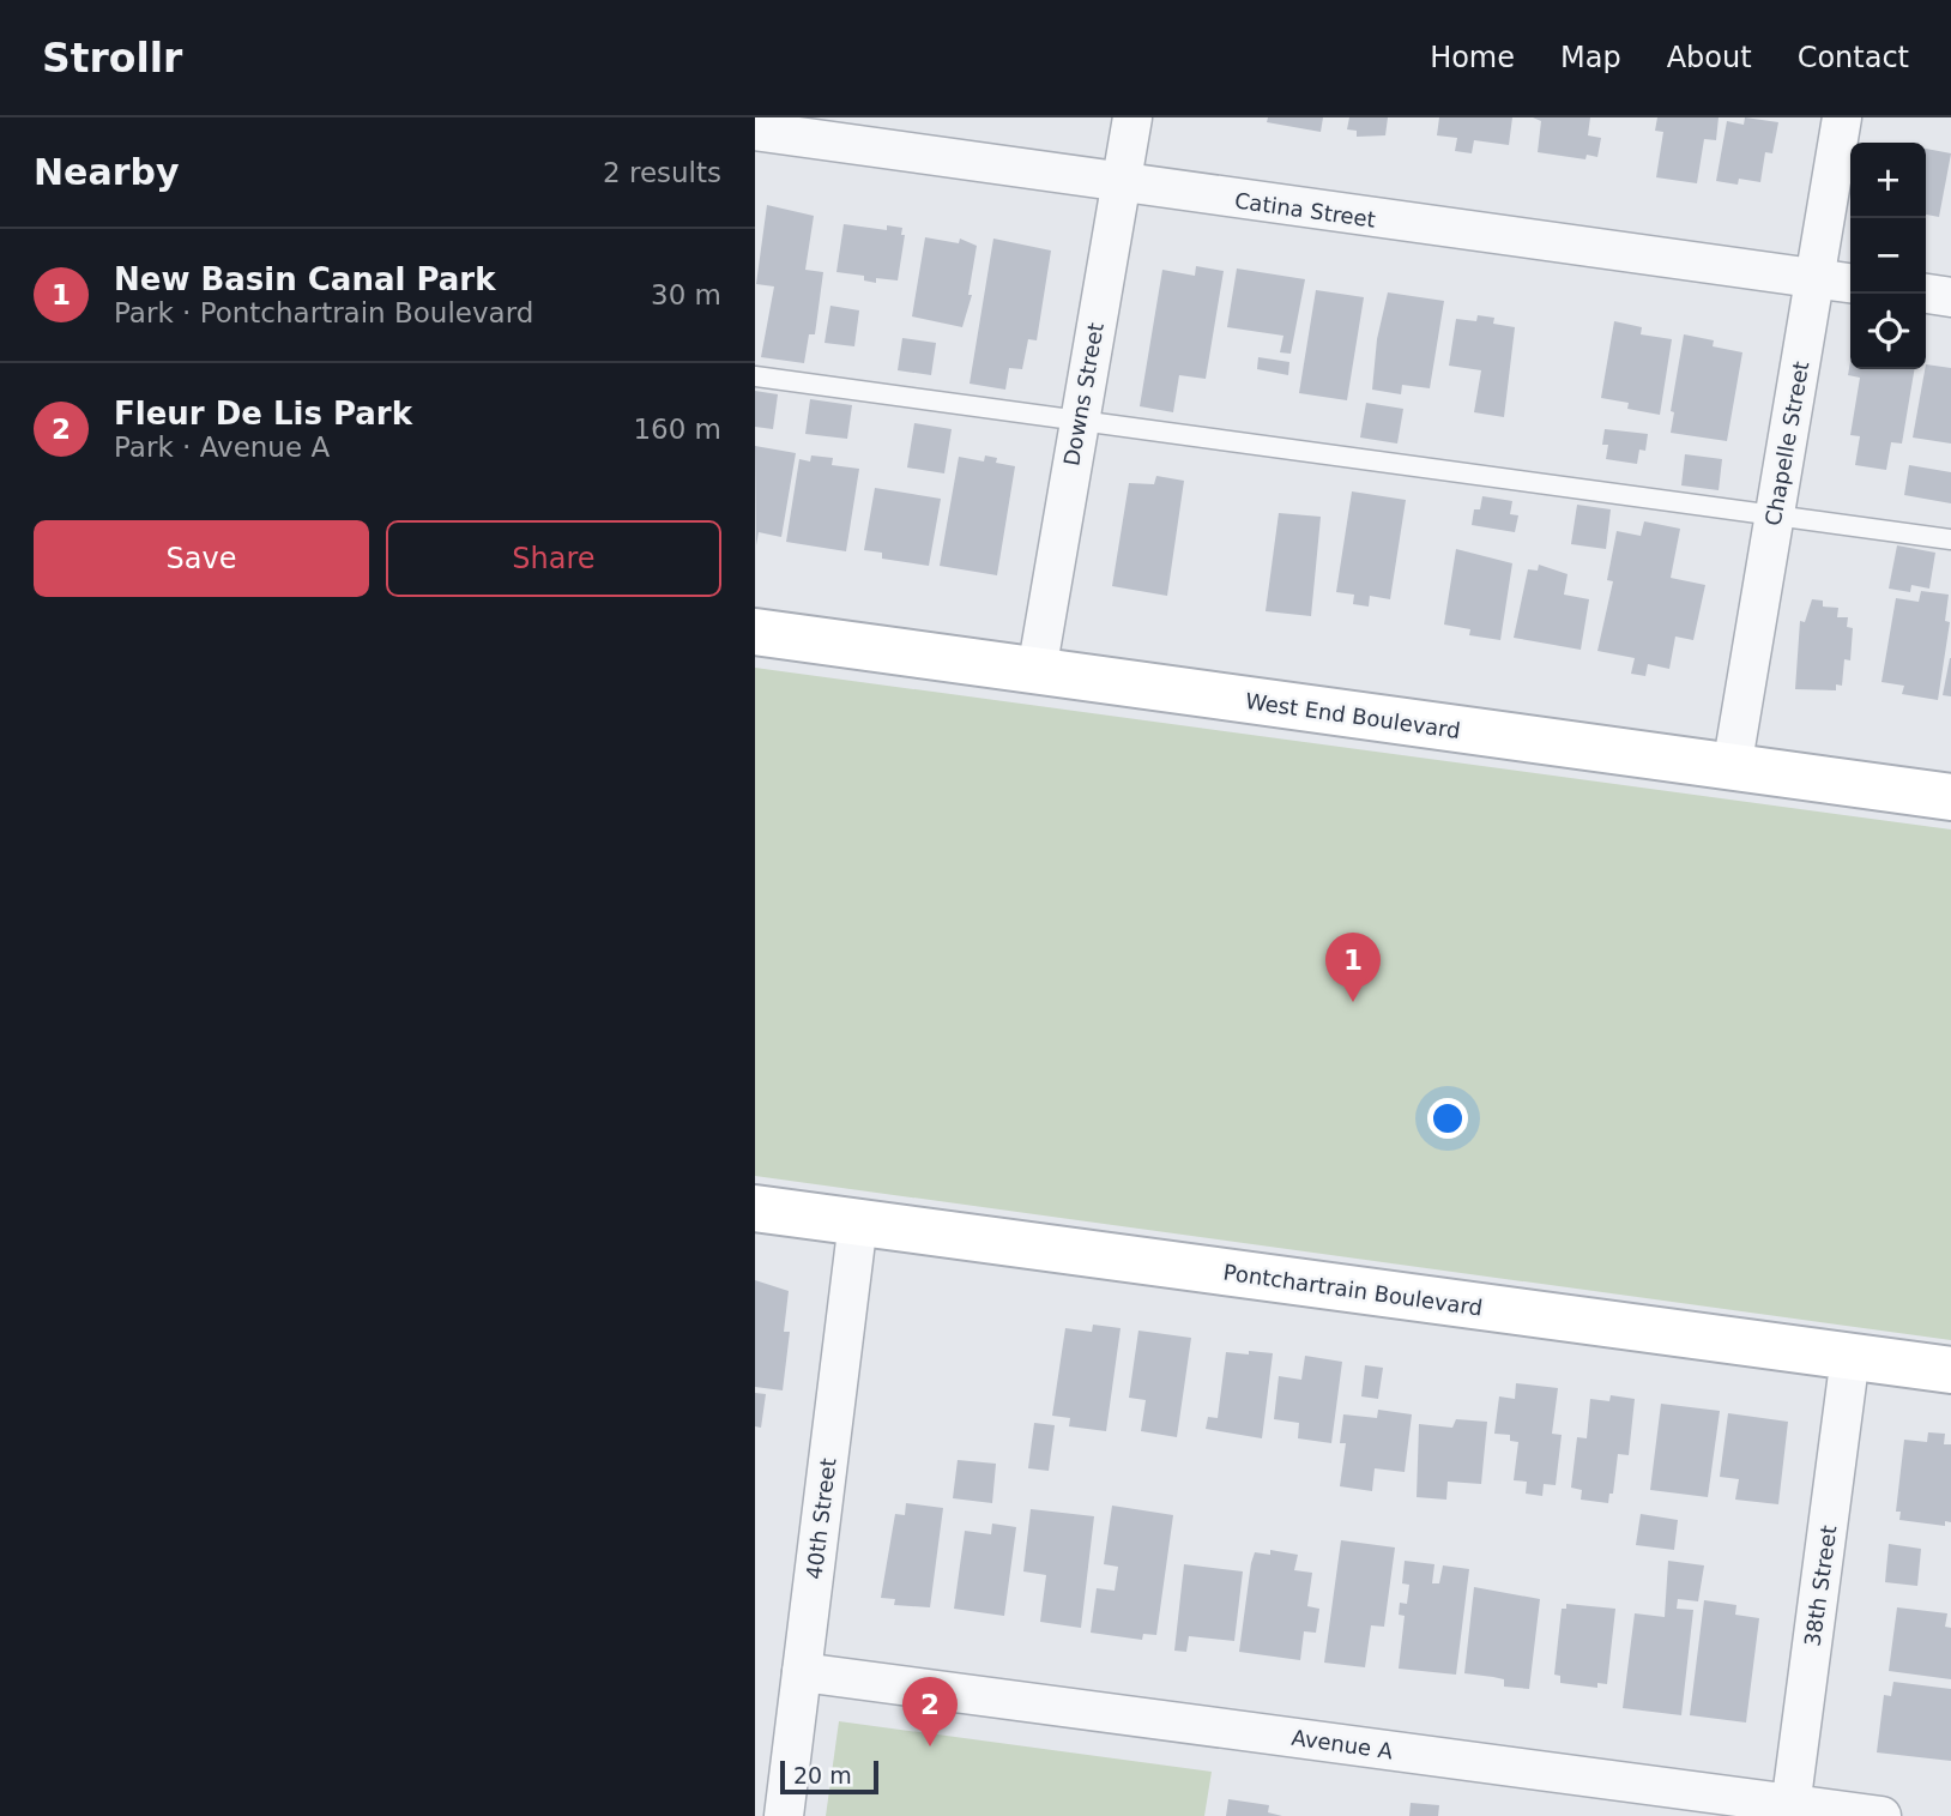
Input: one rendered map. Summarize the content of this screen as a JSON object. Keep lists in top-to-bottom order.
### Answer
{
  "streets": {
    "main road": ["West End Boulevard", "Pontchartrain Boulevard"],
    "street": [
      "Catina Street",
      "Downs Street",
      "Chapelle Street",
      "40th Street",
      "38th Street",
      "Avenue A"
    ]
  },
  "crossings": [
    ["Catina Street", "Downs Street"],
    ["Catina Street", "Chapelle Street"],
    ["Downs Street", "West End Boulevard"],
    ["Chapelle Street", "West End Boulevard"],
    ["Pontchartrain Boulevard", "40th Street"],
    ["Pontchartrain Boulevard", "38th Street"],
    ["40th Street", "Avenue A"],
    ["38th Street", "Avenue A"]
  ],
  "scale_bar": "20 m",
  "page": {
    "header": "Strollr",
    "nav": [
      "Home",
      "Map",
      "About",
      "Contact"
    ],
    "heading": ["Nearby", "2 results"],
    "map_buttons": ["+", "−"],
    "list": [
      {
        "mark": "1",
        "name": "New Basin Canal Park",
        "note": "Park · Pontchartrain Boulevard",
        "value": "30 m"
      },
      {
        "mark": "2",
        "name": "Fleur De Lis Park",
        "note": "Park · Avenue A",
        "value": "160 m"
      }
    ],
    "buttons": ["Save", "Share"],
    "pins": ["1", "2"],
    "scale": "20 m"
  }
}
